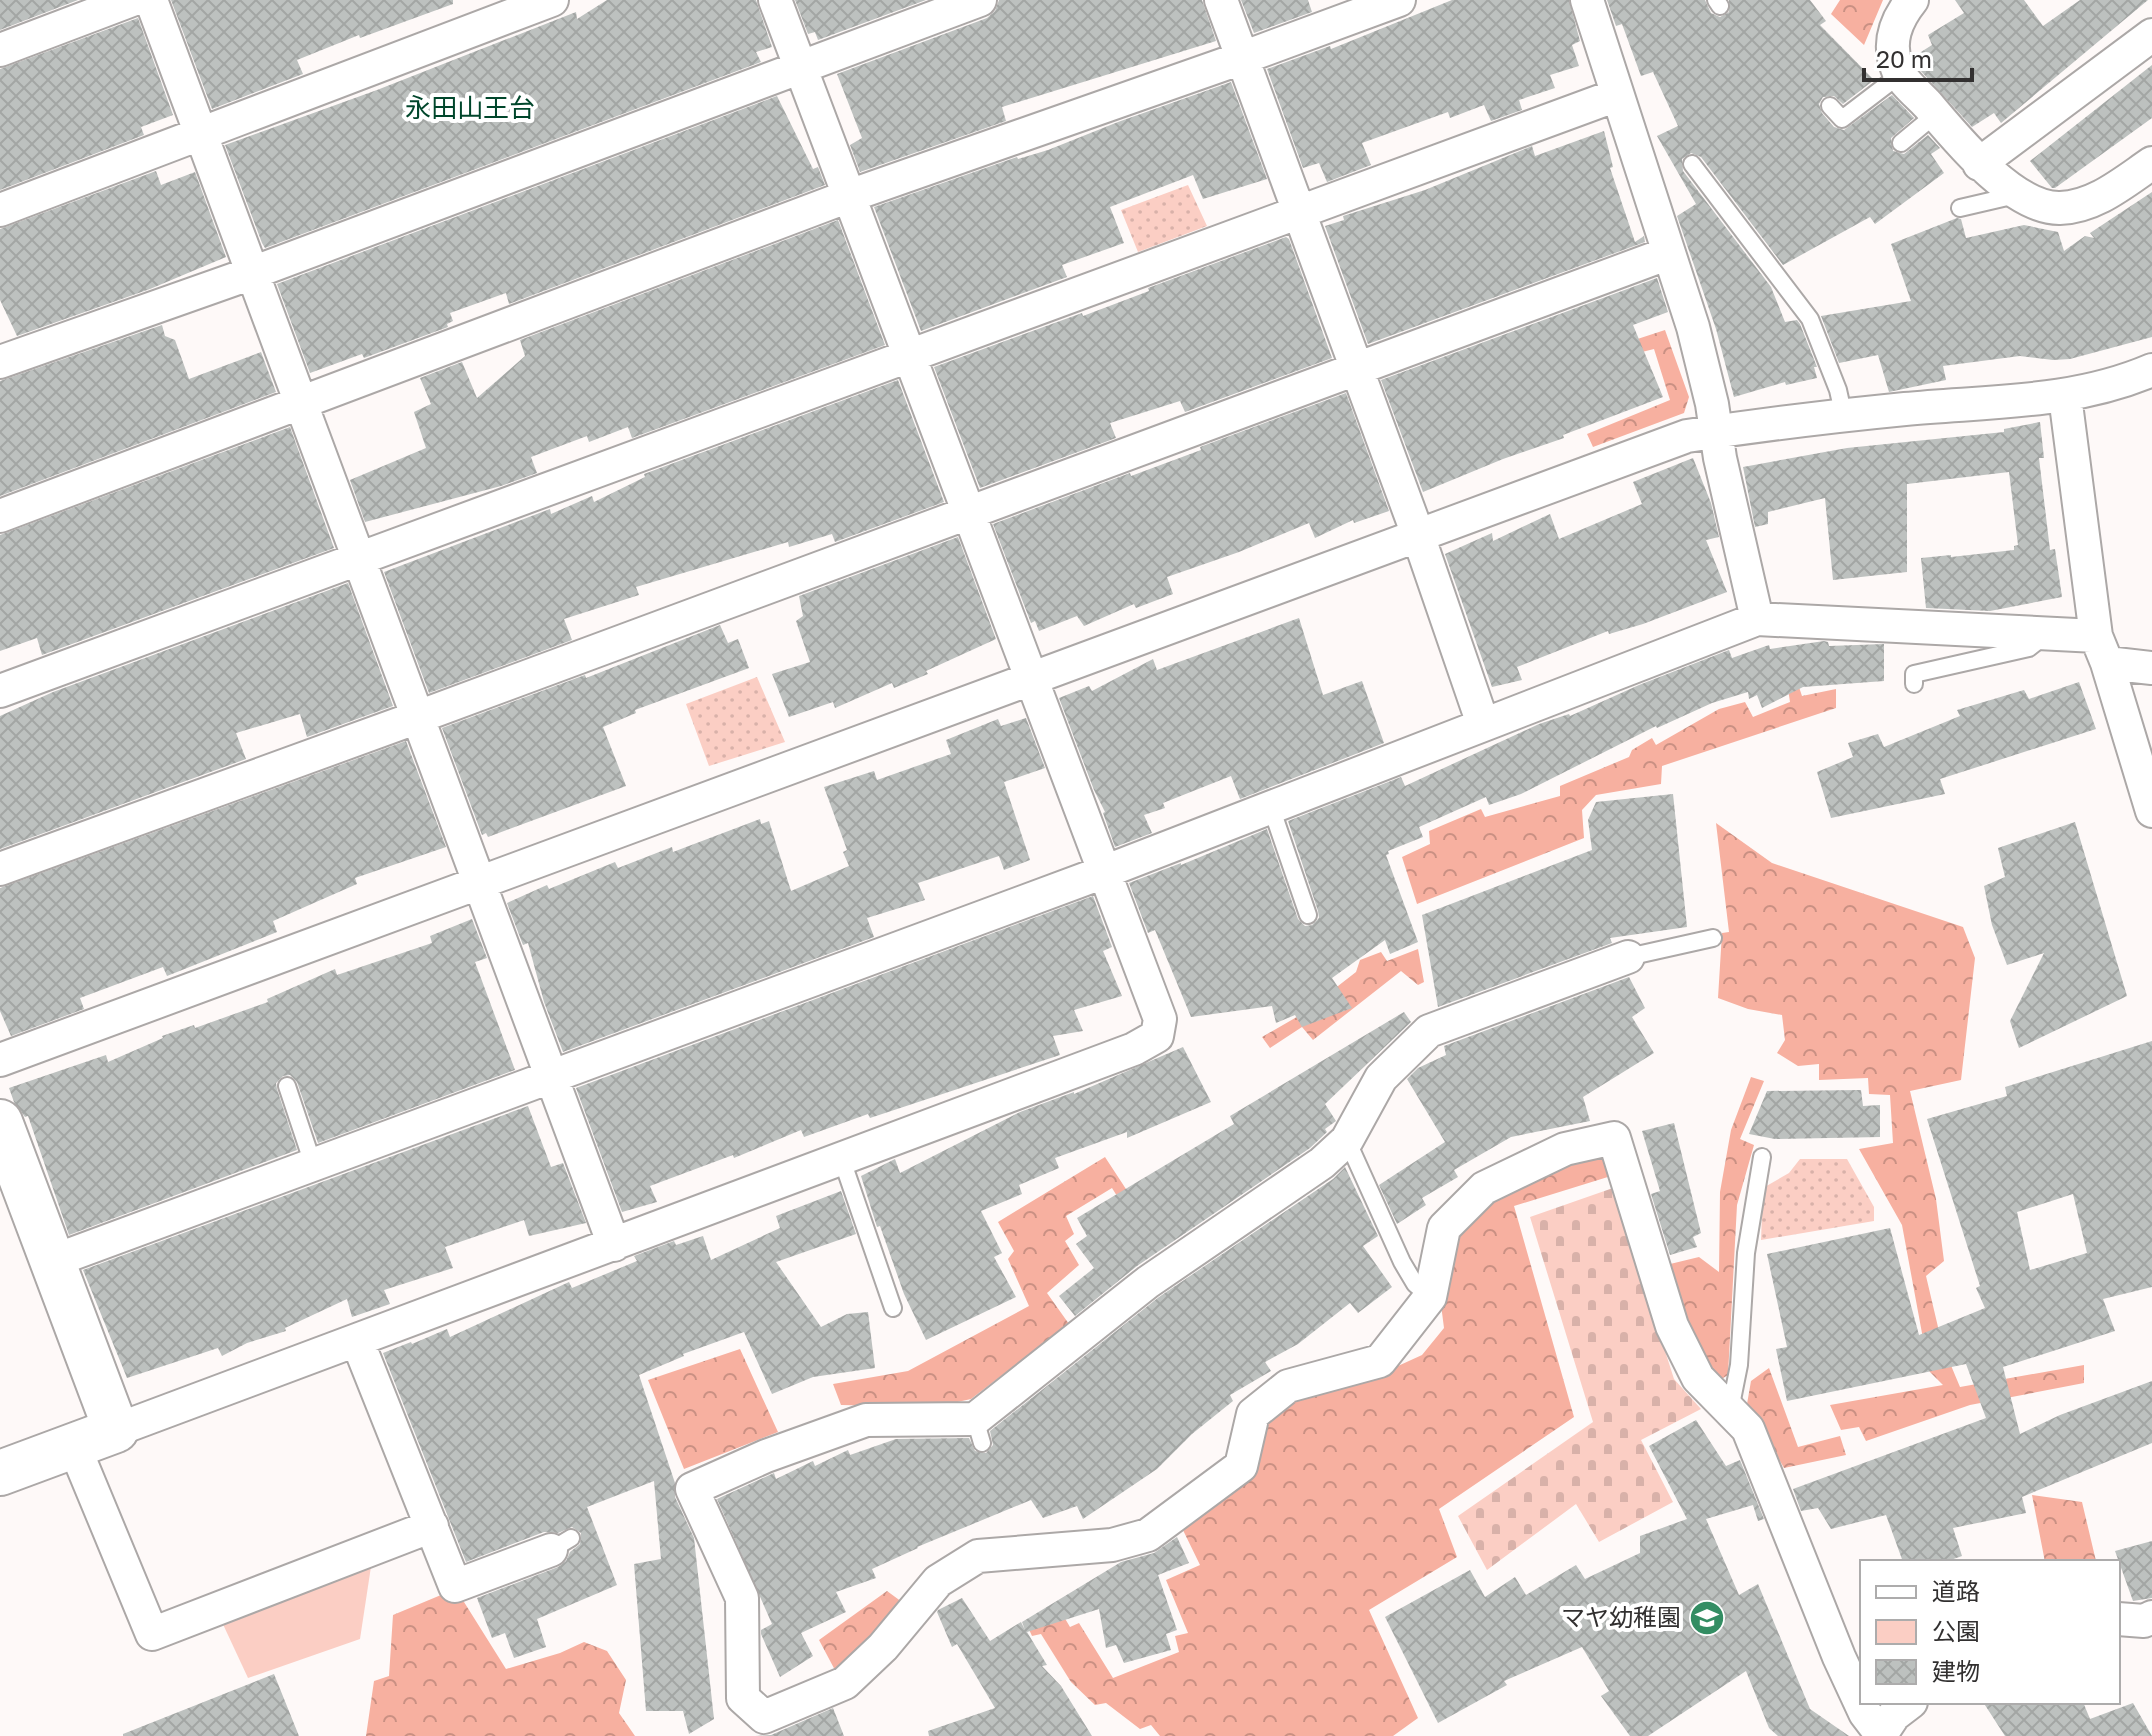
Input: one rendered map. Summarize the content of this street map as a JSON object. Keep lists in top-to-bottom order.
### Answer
{
  "districts": ["永田山王台"],
  "places": {
    "school or university": ["マヤ幼稚園"]
  },
  "legend": ["道路", "公園", "建物"],
  "scale_bar": "20 m"
}
